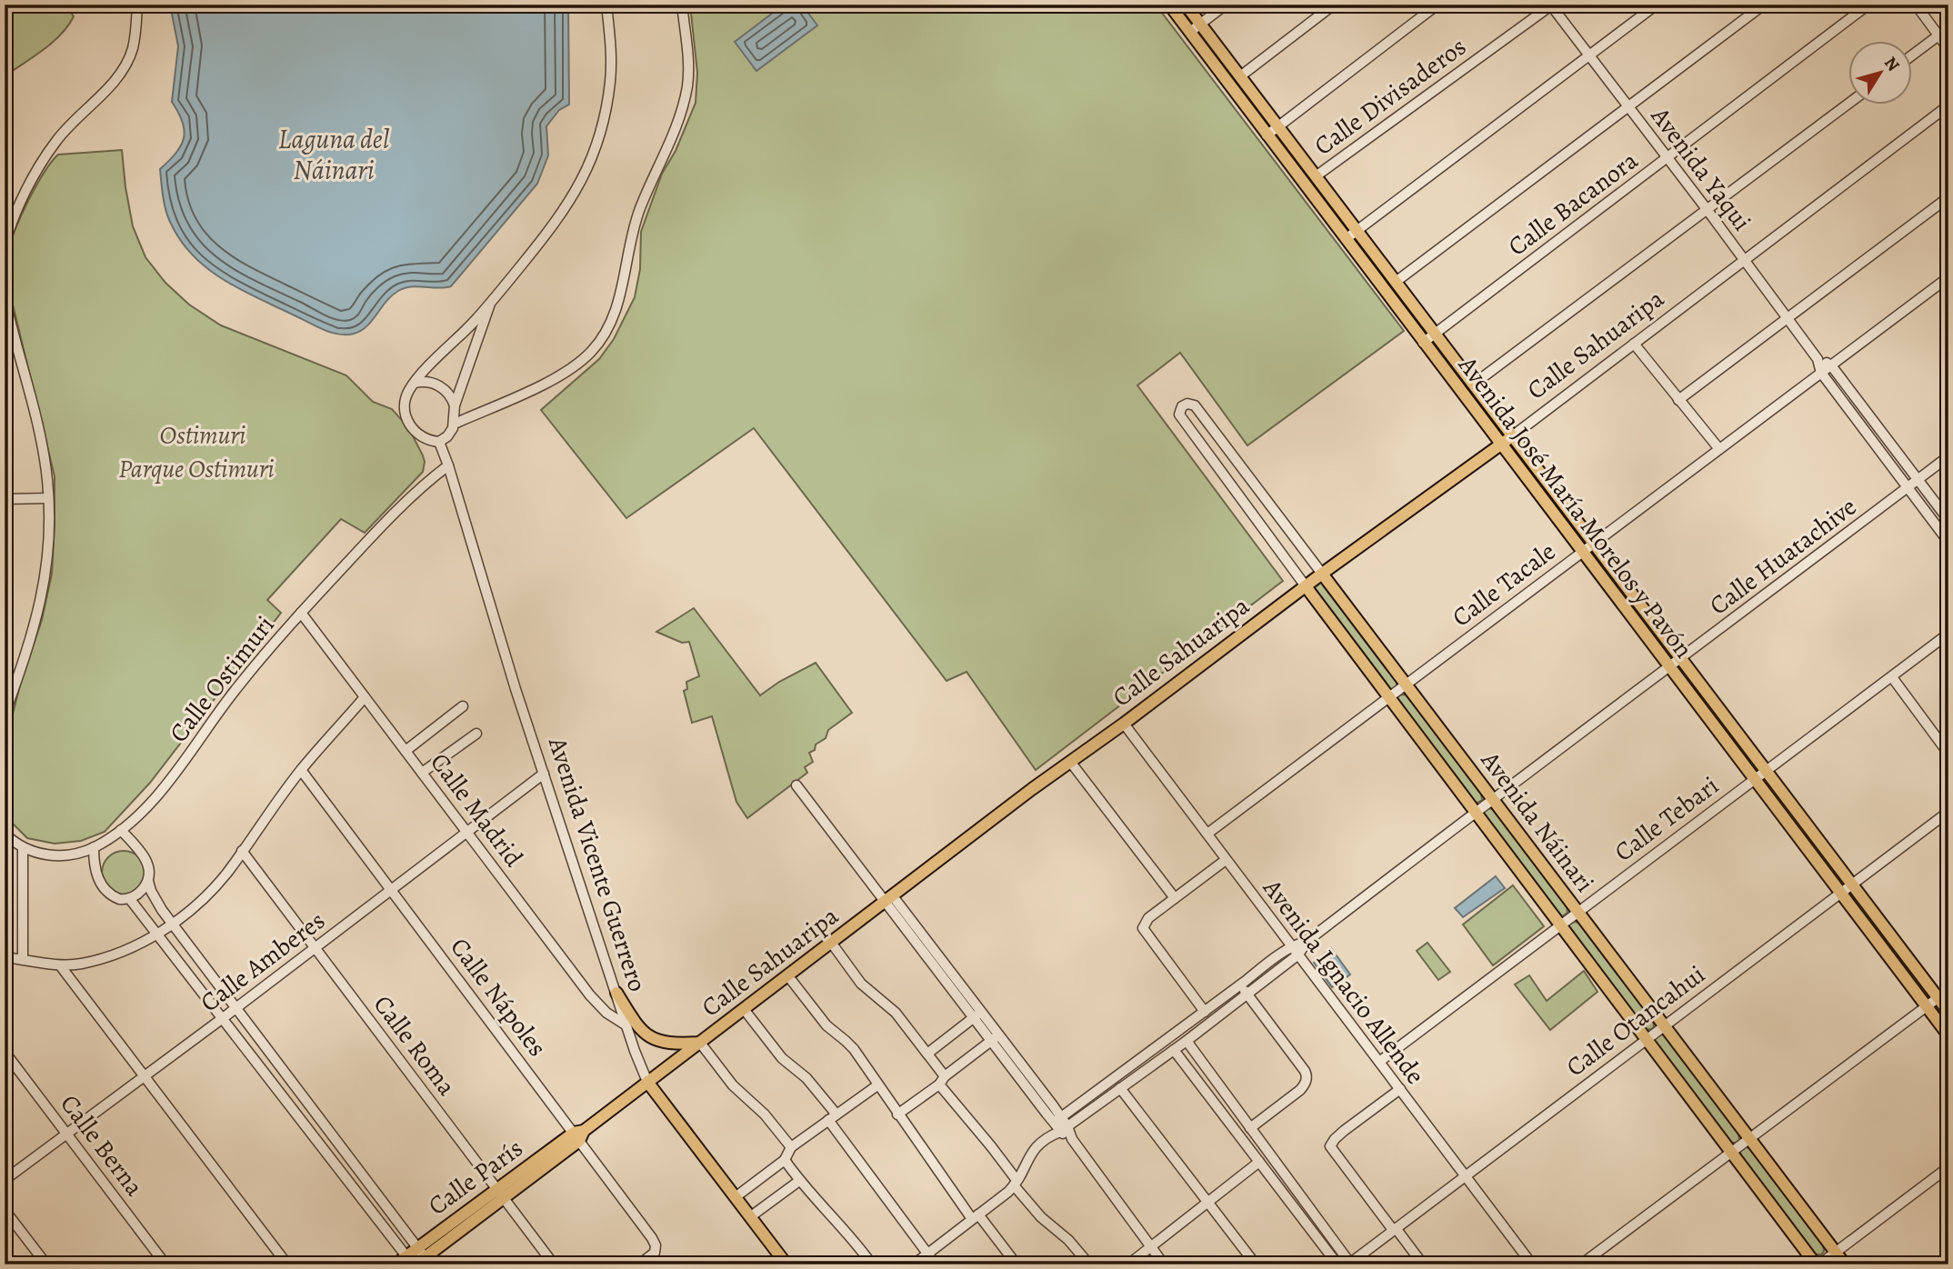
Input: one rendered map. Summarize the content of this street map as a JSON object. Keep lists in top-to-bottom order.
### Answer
{
  "streets": {
    "main road": [
      "Calle Sahuaripa",
      "Avenida José María Morelos y Pavón",
      "Avenida Náinari",
      "Avenida Vicente Guerrero",
      "Calle París"
    ],
    "street": [
      "Calle Divisaderos",
      "Avenida Yaqui",
      "Calle Bacanora",
      "Calle Huatachive",
      "Calle Tacale",
      "Calle Ostimuri",
      "Calle Madrid",
      "Calle Tebari",
      "Calle Amberes",
      "Avenida Ignacio Allende",
      "Calle Nápoles",
      "Calle Otancahui",
      "Calle Roma",
      "Calle Berna"
    ]
  },
  "crossings": [
    ["Calle Divisaderos", "Avenida Yaqui"],
    ["Calle Divisaderos", "Avenida José María Morelos y Pavón"],
    ["Avenida Yaqui", "Calle Bacanora"],
    ["Avenida Yaqui", "Calle Sahuaripa"],
    ["Avenida Yaqui", "Calle Huatachive"],
    ["Avenida Yaqui", "Calle Tacale"],
    ["Calle Bacanora", "Avenida José María Morelos y Pavón"],
    ["Calle Sahuaripa", "Avenida José María Morelos y Pavón"],
    ["Calle Sahuaripa", "Avenida Náinari"],
    ["Calle Sahuaripa", "Avenida Vicente Guerrero"],
    ["Calle Sahuaripa", "Avenida Ignacio Allende"],
    ["Calle Sahuaripa", "Calle París"],
    ["Avenida José María Morelos y Pavón", "Calle Huatachive"],
    ["Avenida José María Morelos y Pavón", "Calle Tacale"],
    ["Avenida José María Morelos y Pavón", "Calle Tebari"],
    ["Avenida José María Morelos y Pavón", "Calle Otancahui"],
    ["Calle Huatachive", "Avenida Náinari"],
    ["Calle Huatachive", "Avenida Ignacio Allende"],
    ["Calle Tacale", "Avenida Náinari"],
    ["Calle Tacale", "Avenida Ignacio Allende"],
    ["Calle Ostimuri", "Calle Madrid"],
    ["Calle Ostimuri", "Avenida Vicente Guerrero"],
    ["Calle Madrid", "Avenida Vicente Guerrero"],
    ["Calle Madrid", "Calle Amberes"],
    ["Calle Tebari", "Avenida Náinari"],
    ["Calle Tebari", "Avenida Ignacio Allende"],
    ["Avenida Náinari", "Calle Otancahui"],
    ["Avenida Vicente Guerrero", "Calle Amberes"],
    ["Avenida Vicente Guerrero", "Calle París"],
    ["Calle Amberes", "Calle Nápoles"],
    ["Calle Amberes", "Calle Roma"],
    ["Calle Amberes", "Calle Berna"],
    ["Avenida Ignacio Allende", "Calle Otancahui"],
    ["Calle Nápoles", "Calle París"],
    ["Calle Roma", "Calle París"]
  ],
  "water": ["Laguna del Náinari"],
  "parks": ["Ostimuri", "Parque Ostimuri"],
  "north": "top right"
}
